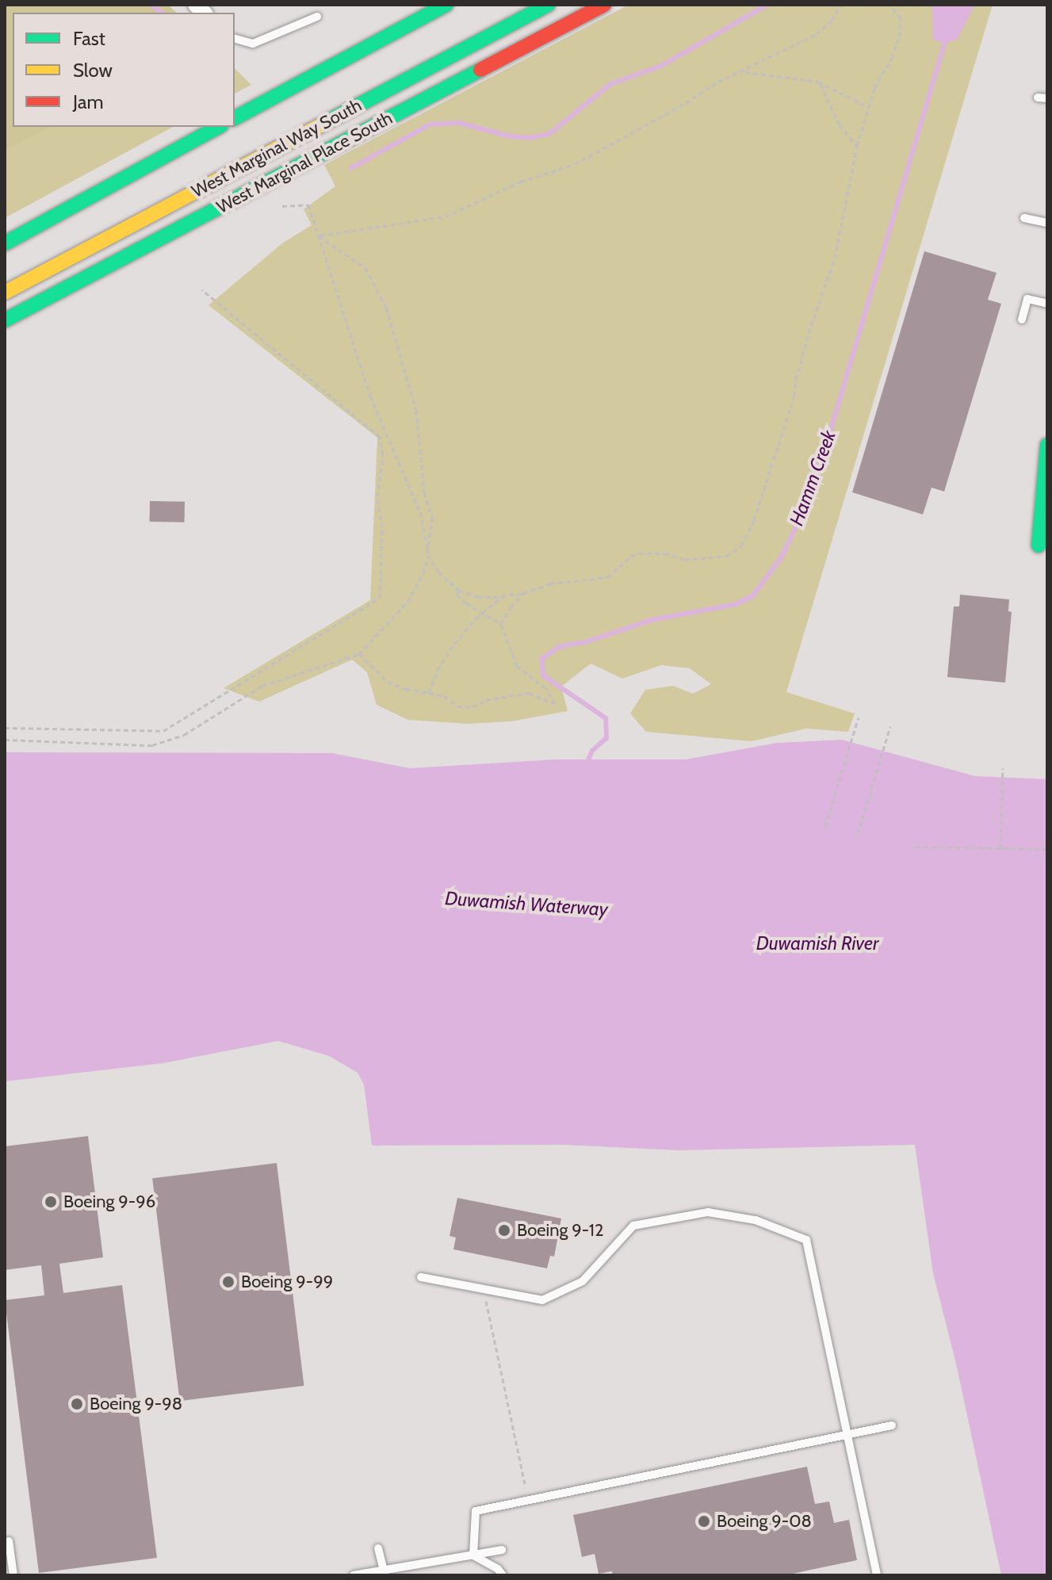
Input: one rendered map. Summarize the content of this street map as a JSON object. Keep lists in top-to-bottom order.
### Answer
{
  "streets": {
    "main road": ["West Marginal Way South", "West Marginal Place South"]
  },
  "water": ["Hamm Creek", "Duwamish Waterway", "Duwamish River"],
  "places": [
    "Boeing 9-96",
    "Boeing 9-12",
    "Boeing 9-99",
    "Boeing 9-98",
    "Boeing 9-08"
  ],
  "legend": ["Fast", "Slow", "Jam"]
}
